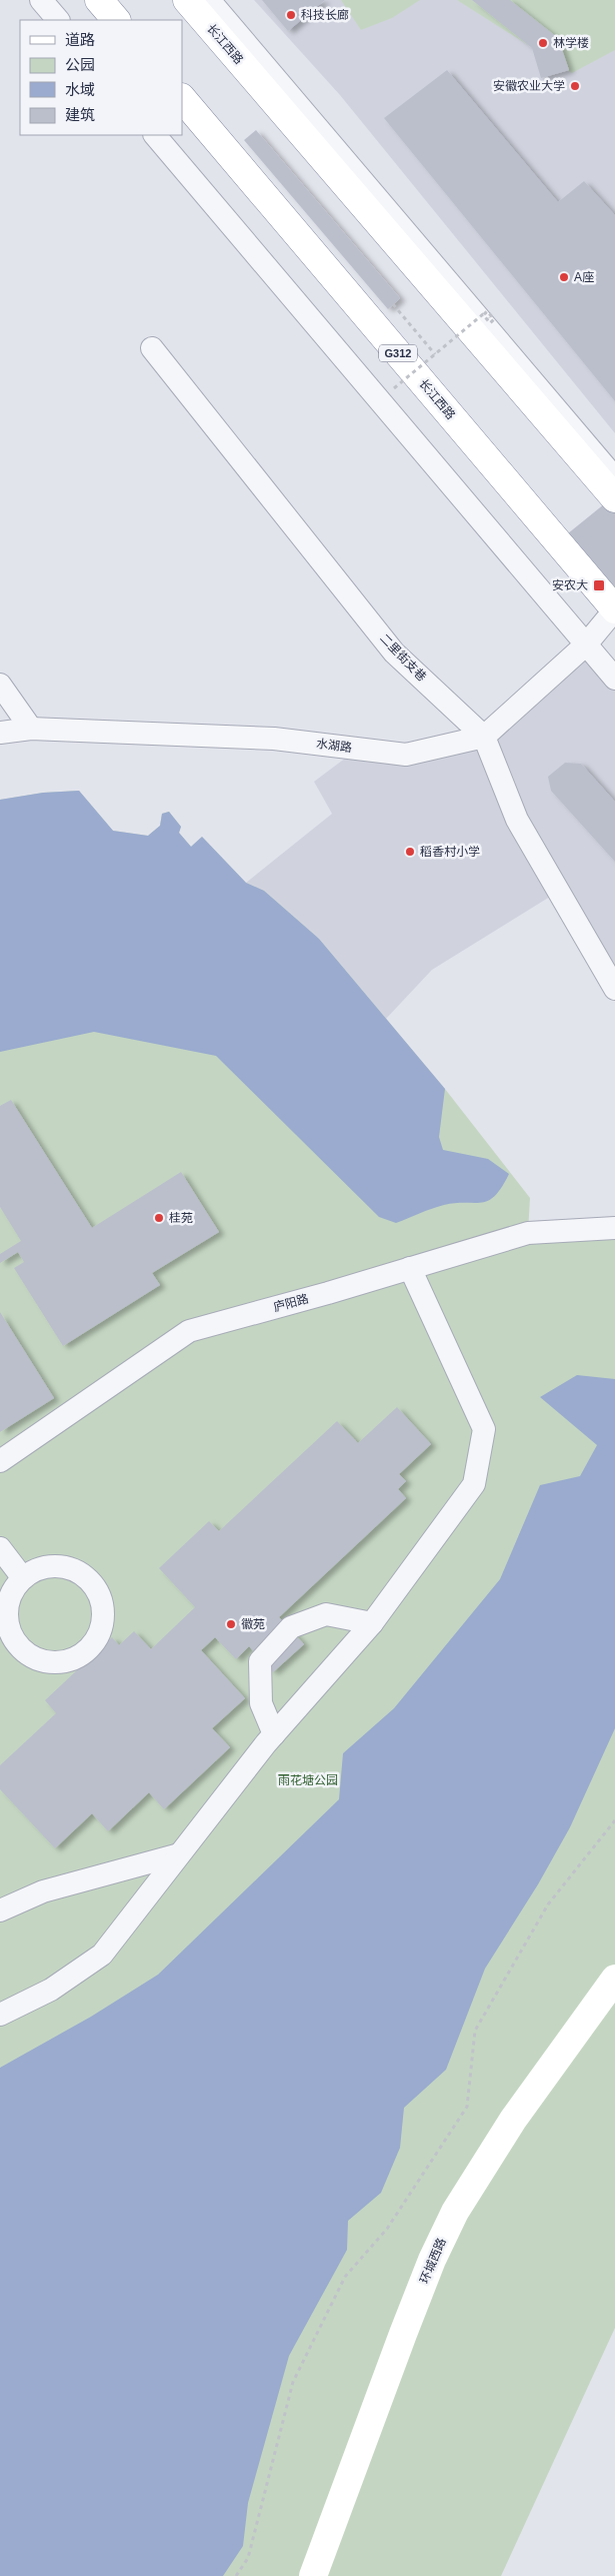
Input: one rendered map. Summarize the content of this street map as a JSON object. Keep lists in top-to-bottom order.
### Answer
{
  "streets": {
    "main road": ["长江西路", "G312", "环城西路"],
    "street": ["二里街支巷", "水湖路", "庐阳路"]
  },
  "crossings": [
    ["长江西路", "水湖路"],
    ["二里街支巷", "水湖路"]
  ],
  "parks": ["雨花塘公园"],
  "places": {
    "other": [
      "科技长廊",
      "林学楼",
      "安徽农业大学",
      "A座",
      "稻香村小学",
      "桂苑",
      "徽苑"
    ],
    "transit": ["安农大"]
  },
  "legend": [
    "道路",
    "公园",
    "水域",
    "建筑"
  ]
}
